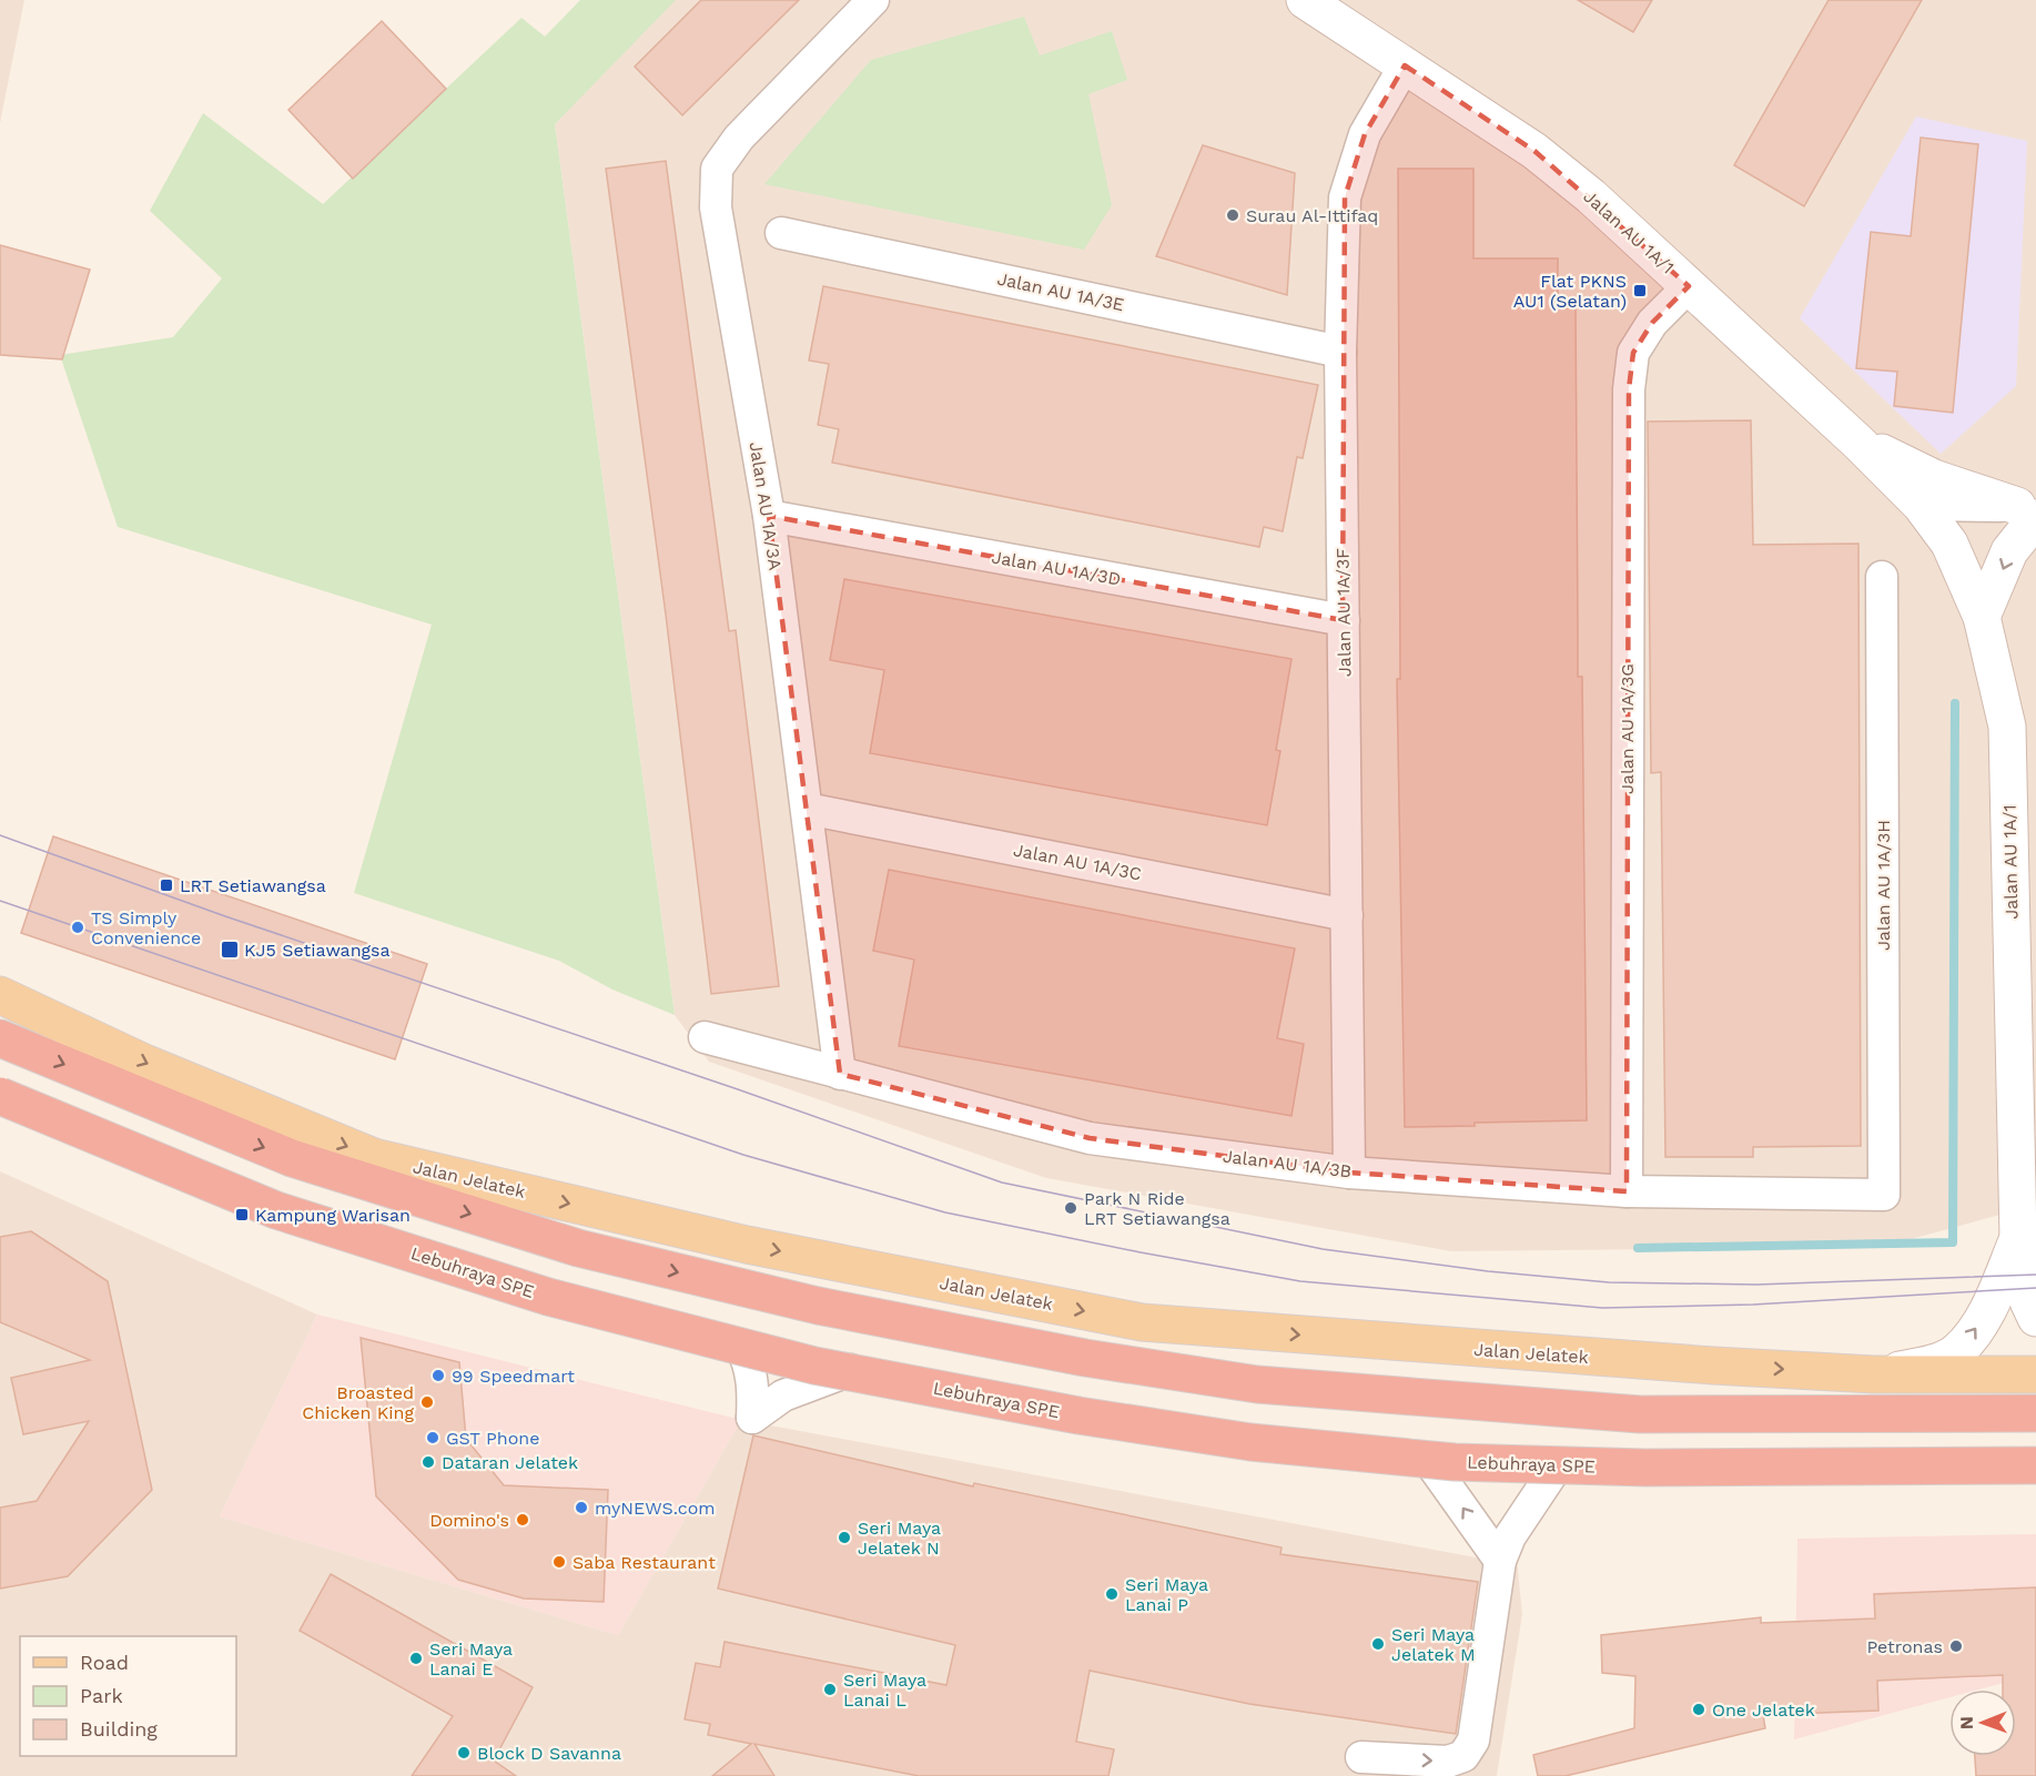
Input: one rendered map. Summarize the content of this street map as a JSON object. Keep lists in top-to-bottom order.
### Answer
{
  "streets": {
    "highway": ["Lebuhraya SPE"],
    "main road": ["Jalan Jelatek"],
    "street": [
      "Jalan AU 1A/1",
      "Jalan AU 1A/3E",
      "Jalan AU 1A/3A",
      "Jalan AU 1A/3D",
      "Jalan AU 1A/3F",
      "Jalan AU 1A/3G",
      "Jalan AU 1A/3C",
      "Jalan AU 1A/3H",
      "Jalan AU 1A/3B"
    ]
  },
  "crossings": [
    ["Jalan AU 1A/1", "Jalan AU 1A/3F"],
    ["Jalan AU 1A/1", "Jalan AU 1A/3G"],
    ["Jalan AU 1A/1", "Jalan Jelatek"],
    ["Jalan AU 1A/3E", "Jalan AU 1A/3F"],
    ["Jalan AU 1A/3A", "Jalan AU 1A/3D"],
    ["Jalan AU 1A/3A", "Jalan AU 1A/3C"],
    ["Jalan AU 1A/3A", "Jalan AU 1A/3B"],
    ["Jalan AU 1A/3D", "Jalan AU 1A/3F"],
    ["Jalan AU 1A/3F", "Jalan AU 1A/3C"],
    ["Jalan AU 1A/3F", "Jalan AU 1A/3B"],
    ["Jalan AU 1A/3G", "Jalan AU 1A/3B"],
    ["Jalan AU 1A/3H", "Jalan AU 1A/3B"]
  ],
  "places": {
    "other": [
      "Surau Al-Ittifaq",
      "TS Simply Convenience",
      "Park N Ride LRT Setiawangsa",
      "99 Speedmart",
      "Broasted Chicken King",
      "GST Phone",
      "Dataran Jelatek",
      "myNEWS.com",
      "Domino's",
      "Seri Maya Jelatek N",
      "Saba Restaurant",
      "Seri Maya Lanai P",
      "Seri Maya Jelatek M",
      "Petronas",
      "Seri Maya Lanai E",
      "Seri Maya Lanai L",
      "One Jelatek",
      "Block D Savanna"
    ],
    "transit": [
      "Flat PKNS AU1 (Selatan)",
      "LRT Setiawangsa",
      "KJ5 Setiawangsa",
      "Kampung Warisan"
    ]
  },
  "legend": ["Road", "Park", "Building"],
  "north": "left"
}
